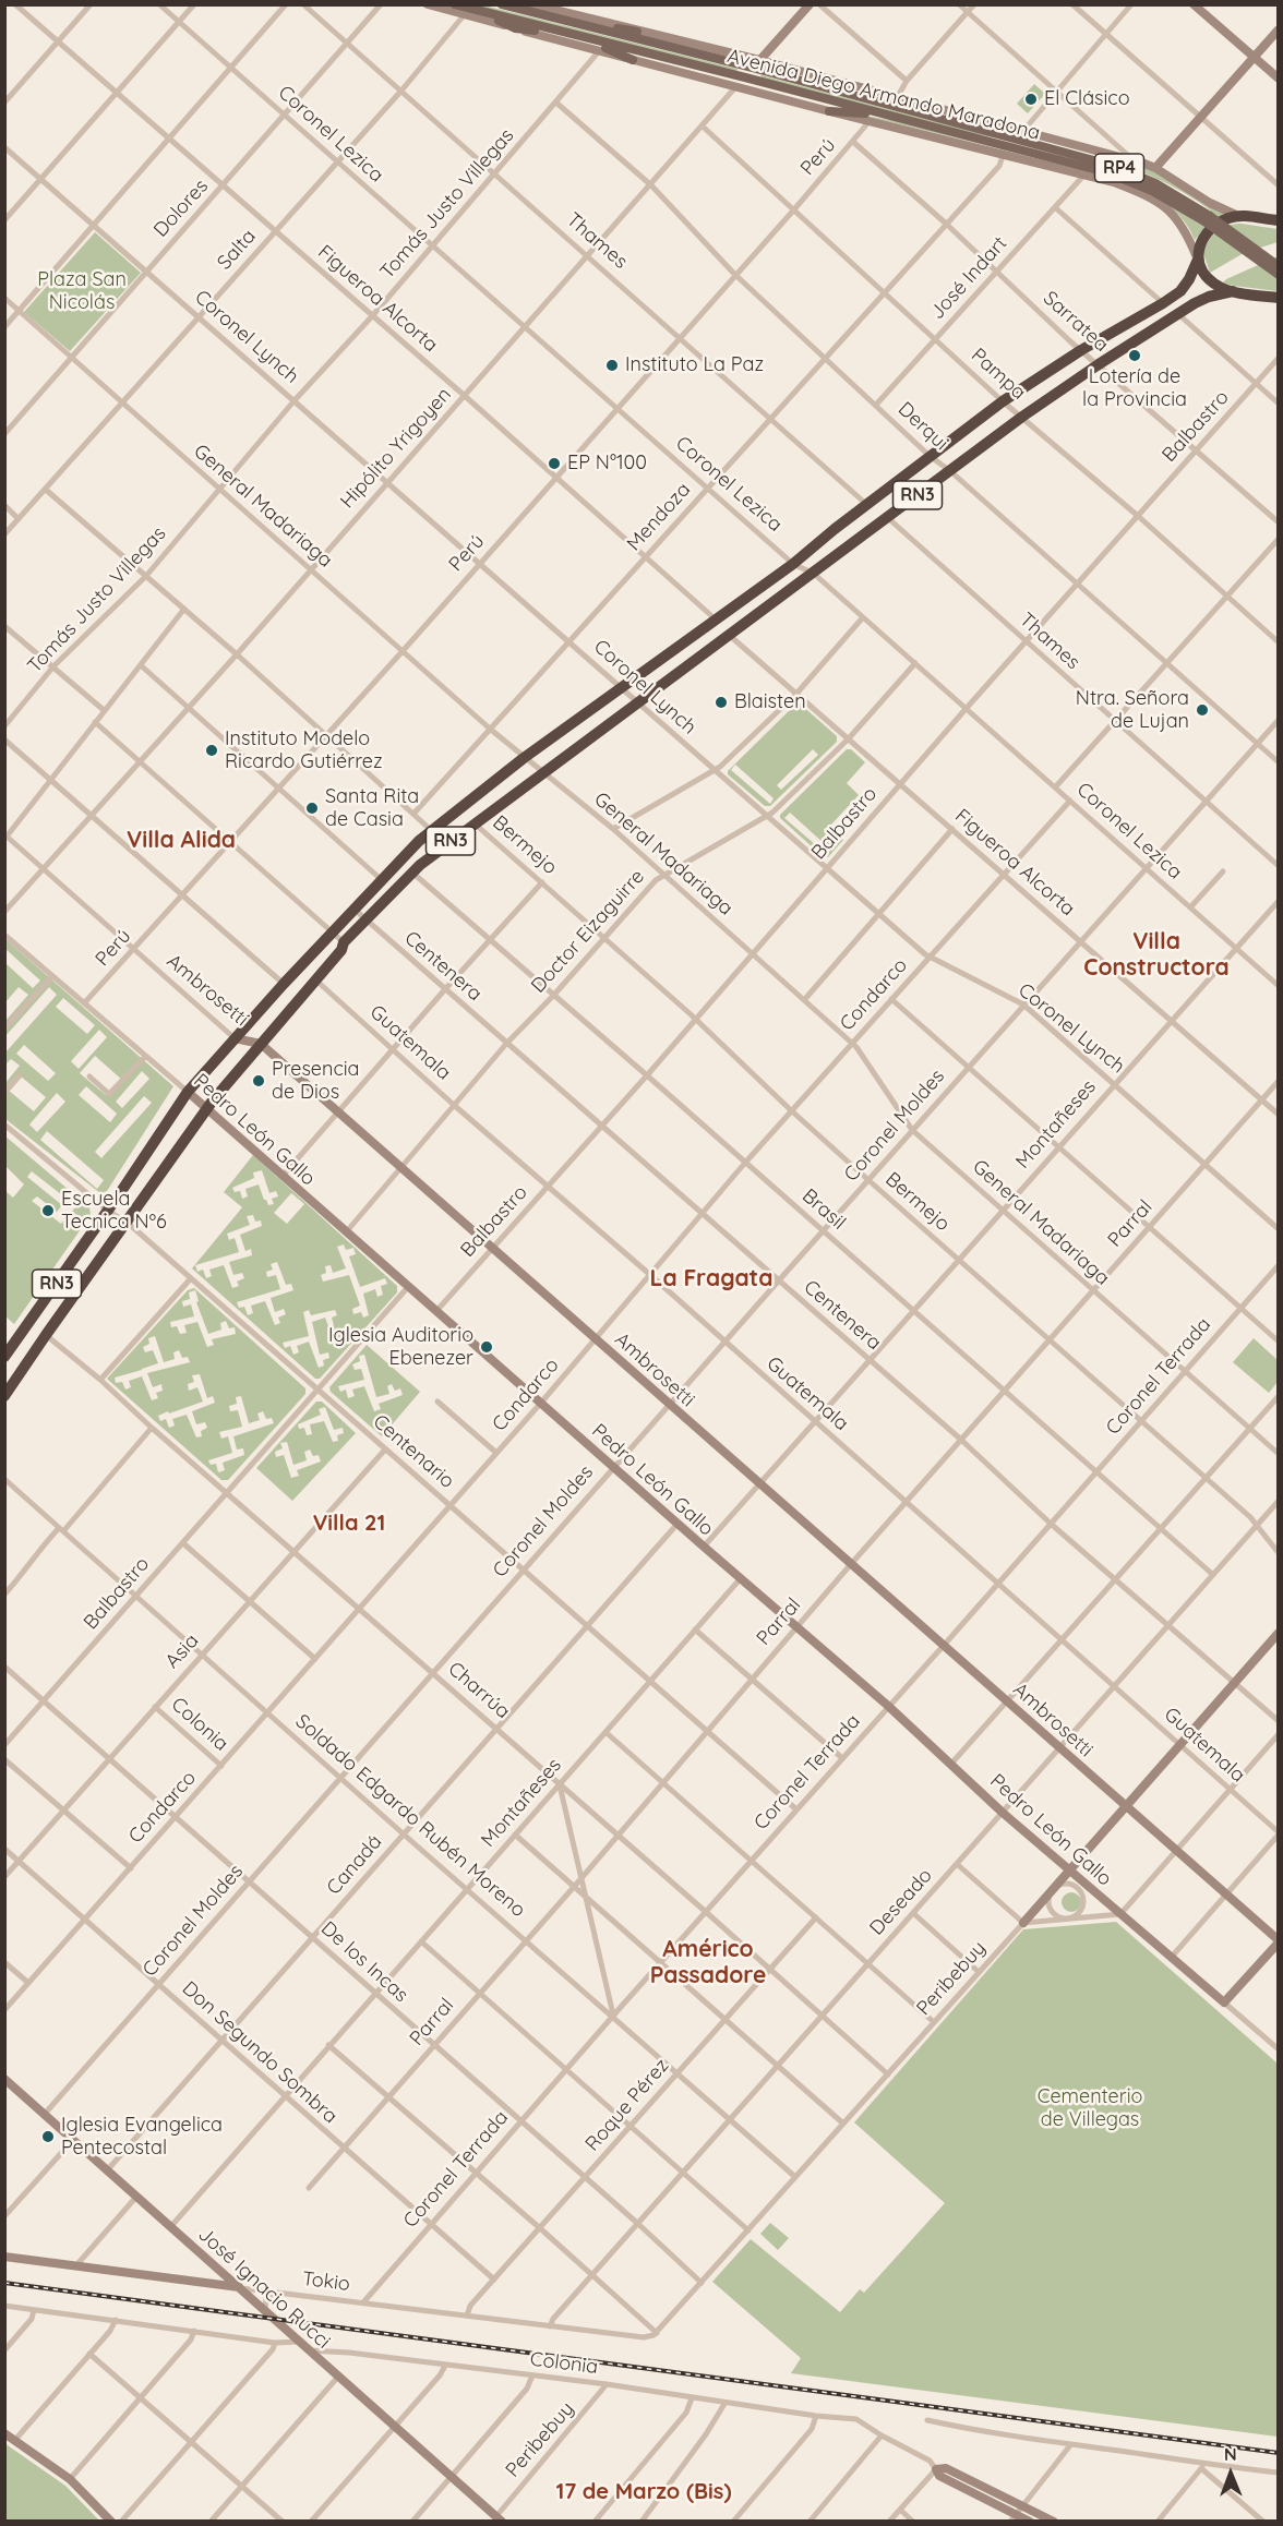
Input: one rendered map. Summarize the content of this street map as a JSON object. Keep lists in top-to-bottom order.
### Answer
{
  "streets": {
    "highway": ["RN3"],
    "main road": ["Avenida Diego Armando Maradona", "RP4"],
    "street": [
      "Coronel Lezica",
      "Perú",
      "Tomás Justo Villegas",
      "Dolores",
      "Thames",
      "Salta",
      "José Indart",
      "Figueroa Alcorta",
      "Sarratea",
      "Coronel Lynch",
      "Pampa",
      "Derqui",
      "Balbastro",
      "Hipólito Yrigoyen",
      "General Madariaga",
      "Mendoza",
      "Bermejo",
      "Doctor Eizaguirre",
      "Centenera",
      "Ambrosetti",
      "Condarco",
      "Guatemala",
      "Montañeses",
      "Coronel Moldes",
      "Pedro León Gallo",
      "Brasil",
      "Parral",
      "Coronel Terrada",
      "Centenario",
      "Asia",
      "Charrúa",
      "Colonia",
      "Soldado Edgardo Rubén Moreno",
      "Canadá",
      "Deseado",
      "De los Incas",
      "Peribebuy",
      "Don Segundo Sombra",
      "Roque Pérez",
      "Tokio",
      "José Ignacio Rucci"
    ]
  },
  "crossings": [
    ["Avenida Diego Armando Maradona", "Perú"],
    ["Avenida Diego Armando Maradona", "Tomás Justo Villegas"],
    ["Avenida Diego Armando Maradona", "Salta"],
    ["Avenida Diego Armando Maradona", "José Indart"],
    ["Avenida Diego Armando Maradona", "Hipólito Yrigoyen"],
    ["Avenida Diego Armando Maradona", "RN3"],
    ["Avenida Diego Armando Maradona", "Mendoza"],
    ["Coronel Lezica", "Perú"],
    ["Coronel Lezica", "Tomás Justo Villegas"],
    ["Coronel Lezica", "Dolores"],
    ["Coronel Lezica", "Salta"],
    ["Coronel Lezica", "Balbastro"],
    ["Coronel Lezica", "Hipólito Yrigoyen"],
    ["Coronel Lezica", "RN3"],
    ["Coronel Lezica", "Mendoza"],
    ["Coronel Lezica", "Doctor Eizaguirre"],
    ["Coronel Lezica", "Condarco"],
    ["Coronel Lezica", "Montañeses"],
    ["Coronel Lezica", "Coronel Moldes"],
    ["Perú", "Thames"],
    ["Perú", "Figueroa Alcorta"],
    ["Perú", "Sarratea"],
    ["Perú", "Coronel Lynch"],
    ["Perú", "Pampa"],
    ["Perú", "Derqui"],
    ["Perú", "General Madariaga"],
    ["Perú", "Ambrosetti"],
    ["Perú", "Pedro León Gallo"],
    ["Tomás Justo Villegas", "Thames"],
    ["Tomás Justo Villegas", "Figueroa Alcorta"],
    ["Tomás Justo Villegas", "Coronel Lynch"],
    ["Tomás Justo Villegas", "Derqui"],
    ["Tomás Justo Villegas", "General Madariaga"],
    ["Dolores", "Thames"],
    ["Dolores", "Figueroa Alcorta"],
    ["Dolores", "Coronel Lynch"],
    ["Dolores", "General Madariaga"],
    ["Thames", "Salta"],
    ["Thames", "Balbastro"],
    ["Thames", "Hipólito Yrigoyen"],
    ["Thames", "RN3"],
    ["Thames", "Mendoza"],
    ["Thames", "Coronel Moldes"],
    ["Salta", "Figueroa Alcorta"],
    ["Salta", "Coronel Lynch"],
    ["Salta", "General Madariaga"],
    ["José Indart", "Sarratea"],
    ["José Indart", "Pampa"],
    ["José Indart", "Derqui"],
    ["Figueroa Alcorta", "Balbastro"],
    ["Figueroa Alcorta", "Hipólito Yrigoyen"],
    ["Figueroa Alcorta", "RN3"],
    ["Figueroa Alcorta", "Mendoza"],
    ["Figueroa Alcorta", "Doctor Eizaguirre"],
    ["Figueroa Alcorta", "Condarco"],
    ["Figueroa Alcorta", "Montañeses"],
    ["Figueroa Alcorta", "Coronel Moldes"],
    ["Figueroa Alcorta", "Parral"],
    ["Sarratea", "Balbastro"],
    ["Sarratea", "RN3"],
    ["Sarratea", "Mendoza"],
    ["Coronel Lynch", "Balbastro"],
    ["Coronel Lynch", "Hipólito Yrigoyen"],
    ["Coronel Lynch", "RN3"],
    ["Coronel Lynch", "Mendoza"],
    ["Coronel Lynch", "Doctor Eizaguirre"],
    ["Coronel Lynch", "Condarco"],
    ["Coronel Lynch", "Montañeses"],
    ["Coronel Lynch", "Coronel Moldes"],
    ["Coronel Lynch", "Parral"],
    ["Pampa", "Balbastro"],
    ["Pampa", "Hipólito Yrigoyen"],
    ["Pampa", "RN3"],
    ["Pampa", "Mendoza"],
    ["Derqui", "Balbastro"],
    ["Derqui", "Hipólito Yrigoyen"],
    ["Derqui", "RN3"],
    ["Derqui", "Mendoza"],
    ["Derqui", "Coronel Moldes"],
    ["Balbastro", "General Madariaga"],
    ["Balbastro", "Bermejo"],
    ["Balbastro", "Centenera"],
    ["Balbastro", "Ambrosetti"],
    ["Balbastro", "Guatemala"],
    ["Balbastro", "Pedro León Gallo"],
    ["Balbastro", "Brasil"],
    ["Balbastro", "Centenario"],
    ["Balbastro", "Charrúa"],
    ["Balbastro", "Soldado Edgardo Rubén Moreno"],
    ["Balbastro", "De los Incas"],
    ["Hipólito Yrigoyen", "General Madariaga"],
    ["Hipólito Yrigoyen", "Ambrosetti"],
    ["RN3", "General Madariaga"],
    ["RN3", "Bermejo"],
    ["RN3", "Centenera"],
    ["RN3", "Ambrosetti"],
    ["RN3", "Guatemala"],
    ["RN3", "Pedro León Gallo"],
    ["RN3", "Brasil"],
    ["RN3", "Centenario"],
    ["RN3", "Charrúa"],
    ["General Madariaga", "Mendoza"],
    ["General Madariaga", "Doctor Eizaguirre"],
    ["General Madariaga", "Condarco"],
    ["General Madariaga", "Montañeses"],
    ["General Madariaga", "Coronel Moldes"],
    ["General Madariaga", "Parral"],
    ["General Madariaga", "Coronel Terrada"],
    ["Bermejo", "Doctor Eizaguirre"],
    ["Bermejo", "Condarco"],
    ["Bermejo", "Montañeses"],
    ["Bermejo", "Coronel Moldes"],
    ["Bermejo", "Parral"],
    ["Bermejo", "Coronel Terrada"],
    ["Bermejo", "Deseado"],
    ["Doctor Eizaguirre", "Centenera"],
    ["Doctor Eizaguirre", "Ambrosetti"],
    ["Doctor Eizaguirre", "Guatemala"],
    ["Doctor Eizaguirre", "Pedro León Gallo"],
    ["Doctor Eizaguirre", "Brasil"],
    ["Centenera", "Condarco"],
    ["Centenera", "Montañeses"],
    ["Centenera", "Coronel Moldes"],
    ["Centenera", "Parral"],
    ["Centenera", "Coronel Terrada"],
    ["Centenera", "Deseado"],
    ["Centenera", "Peribebuy"],
    ["Ambrosetti", "Condarco"],
    ["Ambrosetti", "Montañeses"],
    ["Ambrosetti", "Coronel Moldes"],
    ["Ambrosetti", "Parral"],
    ["Ambrosetti", "Coronel Terrada"],
    ["Ambrosetti", "Deseado"],
    ["Ambrosetti", "Peribebuy"],
    ["Condarco", "Guatemala"],
    ["Condarco", "Pedro León Gallo"],
    ["Condarco", "Brasil"],
    ["Condarco", "Centenario"],
    ["Condarco", "Charrúa"],
    ["Condarco", "Colonia"],
    ["Condarco", "Soldado Edgardo Rubén Moreno"],
    ["Condarco", "De los Incas"],
    ["Condarco", "Don Segundo Sombra"],
    ["Guatemala", "Montañeses"],
    ["Guatemala", "Coronel Moldes"],
    ["Guatemala", "Parral"],
    ["Guatemala", "Coronel Terrada"],
    ["Guatemala", "Deseado"],
    ["Guatemala", "Peribebuy"],
    ["Montañeses", "Pedro León Gallo"],
    ["Montañeses", "Brasil"],
    ["Montañeses", "Centenario"],
    ["Montañeses", "Charrúa"],
    ["Montañeses", "Soldado Edgardo Rubén Moreno"],
    ["Montañeses", "De los Incas"],
    ["Montañeses", "Don Segundo Sombra"],
    ["Montañeses", "José Ignacio Rucci"],
    ["Coronel Moldes", "Pedro León Gallo"],
    ["Coronel Moldes", "Brasil"],
    ["Coronel Moldes", "Centenario"],
    ["Coronel Moldes", "Charrúa"],
    ["Coronel Moldes", "Soldado Edgardo Rubén Moreno"],
    ["Coronel Moldes", "De los Incas"],
    ["Coronel Moldes", "Don Segundo Sombra"],
    ["Coronel Moldes", "José Ignacio Rucci"],
    ["Pedro León Gallo", "Parral"],
    ["Pedro León Gallo", "Coronel Terrada"],
    ["Pedro León Gallo", "Canadá"],
    ["Pedro León Gallo", "Deseado"],
    ["Pedro León Gallo", "Peribebuy"],
    ["Brasil", "Parral"],
    ["Brasil", "Coronel Terrada"],
    ["Brasil", "Deseado"],
    ["Parral", "Centenario"],
    ["Parral", "Charrúa"],
    ["Parral", "Soldado Edgardo Rubén Moreno"],
    ["Parral", "De los Incas"],
    ["Parral", "Don Segundo Sombra"],
    ["Coronel Terrada", "Centenario"],
    ["Coronel Terrada", "Charrúa"],
    ["Coronel Terrada", "Soldado Edgardo Rubén Moreno"],
    ["Coronel Terrada", "De los Incas"],
    ["Coronel Terrada", "Don Segundo Sombra"],
    ["Coronel Terrada", "Tokio"],
    ["Centenario", "Asia"],
    ["Centenario", "Canadá"],
    ["Asia", "Charrúa"],
    ["Asia", "Colonia"],
    ["Asia", "Soldado Edgardo Rubén Moreno"],
    ["Asia", "De los Incas"],
    ["Asia", "Don Segundo Sombra"],
    ["Charrúa", "Canadá"],
    ["Charrúa", "Deseado"],
    ["Charrúa", "Peribebuy"],
    ["Charrúa", "Roque Pérez"],
    ["Colonia", "Peribebuy"],
    ["Colonia", "José Ignacio Rucci"],
    ["Soldado Edgardo Rubén Moreno", "Canadá"],
    ["Soldado Edgardo Rubén Moreno", "Deseado"],
    ["Soldado Edgardo Rubén Moreno", "Peribebuy"],
    ["Soldado Edgardo Rubén Moreno", "Roque Pérez"],
    ["Canadá", "De los Incas"],
    ["Canadá", "Don Segundo Sombra"],
    ["Canadá", "José Ignacio Rucci"],
    ["Deseado", "De los Incas"],
    ["Deseado", "Tokio"],
    ["De los Incas", "Peribebuy"],
    ["De los Incas", "Roque Pérez"],
    ["Peribebuy", "Tokio"],
    ["Peribebuy", "José Ignacio Rucci"],
    ["Don Segundo Sombra", "Roque Pérez"],
    ["Roque Pérez", "Tokio"],
    ["Tokio", "José Ignacio Rucci"]
  ],
  "districts": [
    "Villa Alida",
    "Villa Constructora",
    "La Fragata",
    "Villa 21",
    "Américo Passadore",
    "17 de Marzo (Bis)"
  ],
  "parks": ["Plaza San Nicolás", "Cementerio de Villegas"],
  "places": [
    "El Clásico",
    "Lotería de la Provincia",
    "Instituto La Paz",
    "EP N°100",
    "Blaisten",
    "Ntra. Señora de Lujan",
    "Instituto Modelo Ricardo Gutiérrez",
    "Santa Rita de Casia",
    "Presencia de Dios",
    "Escuela Tecnica Nº6",
    "Iglesia Auditorio Ebenezer",
    "Iglesia Evangelica Pentecostal"
  ],
  "north": "top"
}
